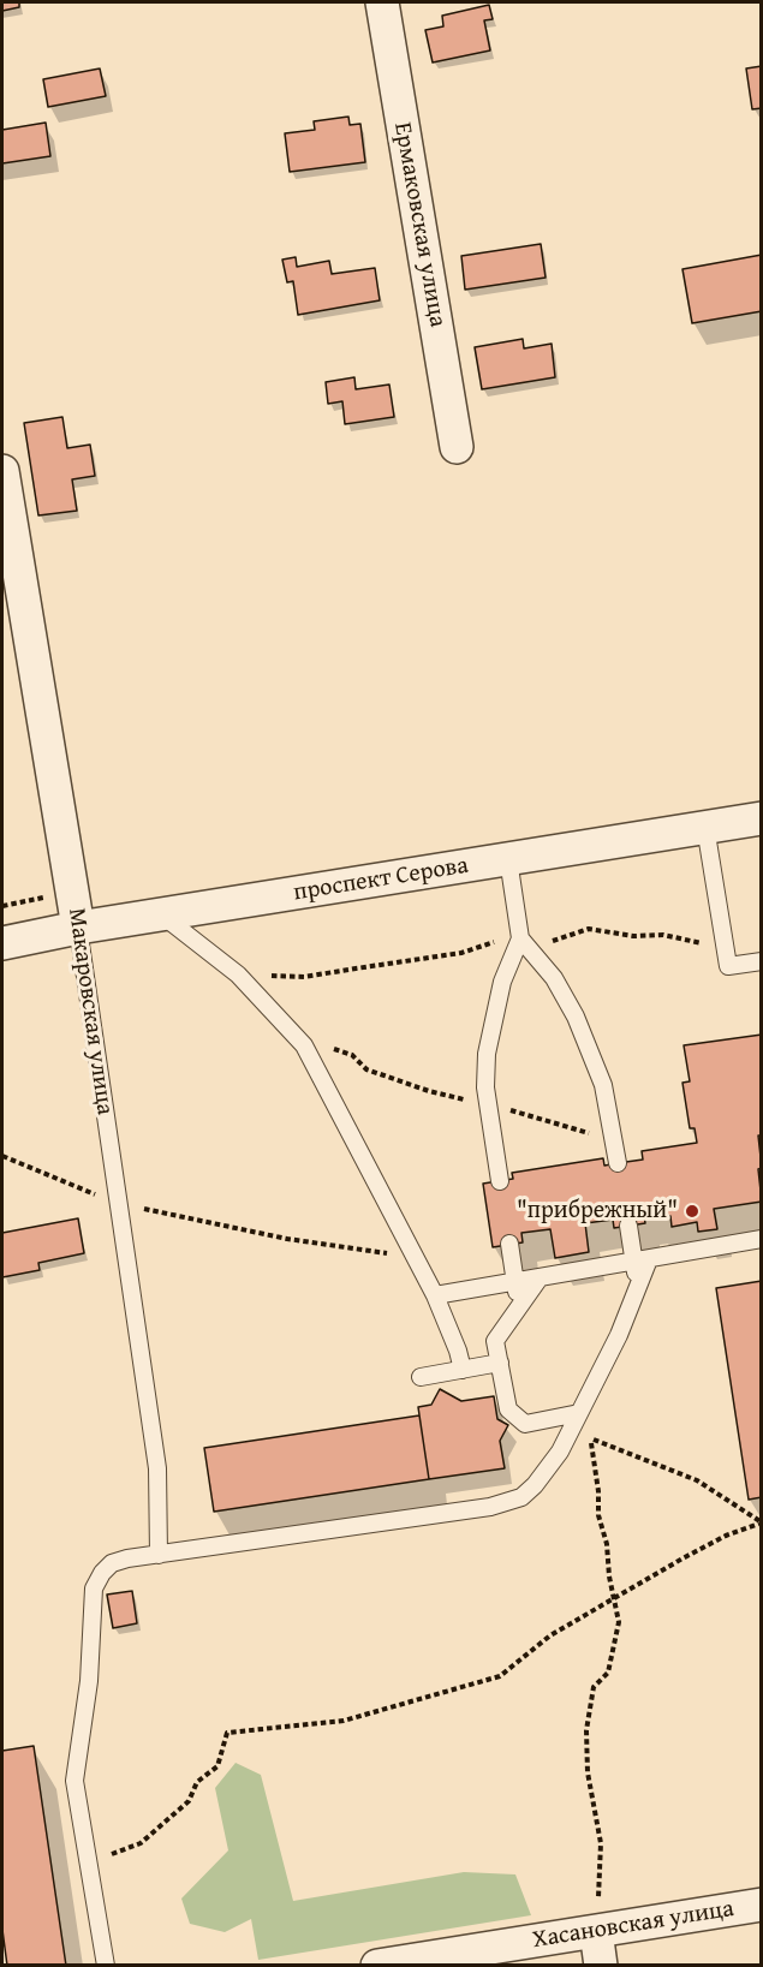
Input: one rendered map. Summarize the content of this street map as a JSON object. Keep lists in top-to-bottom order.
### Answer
{
  "streets": {
    "street": [
      "Ермаковская улица",
      "проспект Серова",
      "Макаровская улица",
      "Хасановская улица"
    ]
  },
  "crossings": [
    ["проспект Серова", "Макаровская улица"]
  ],
  "places": ["\"прибрежный\""]
}
